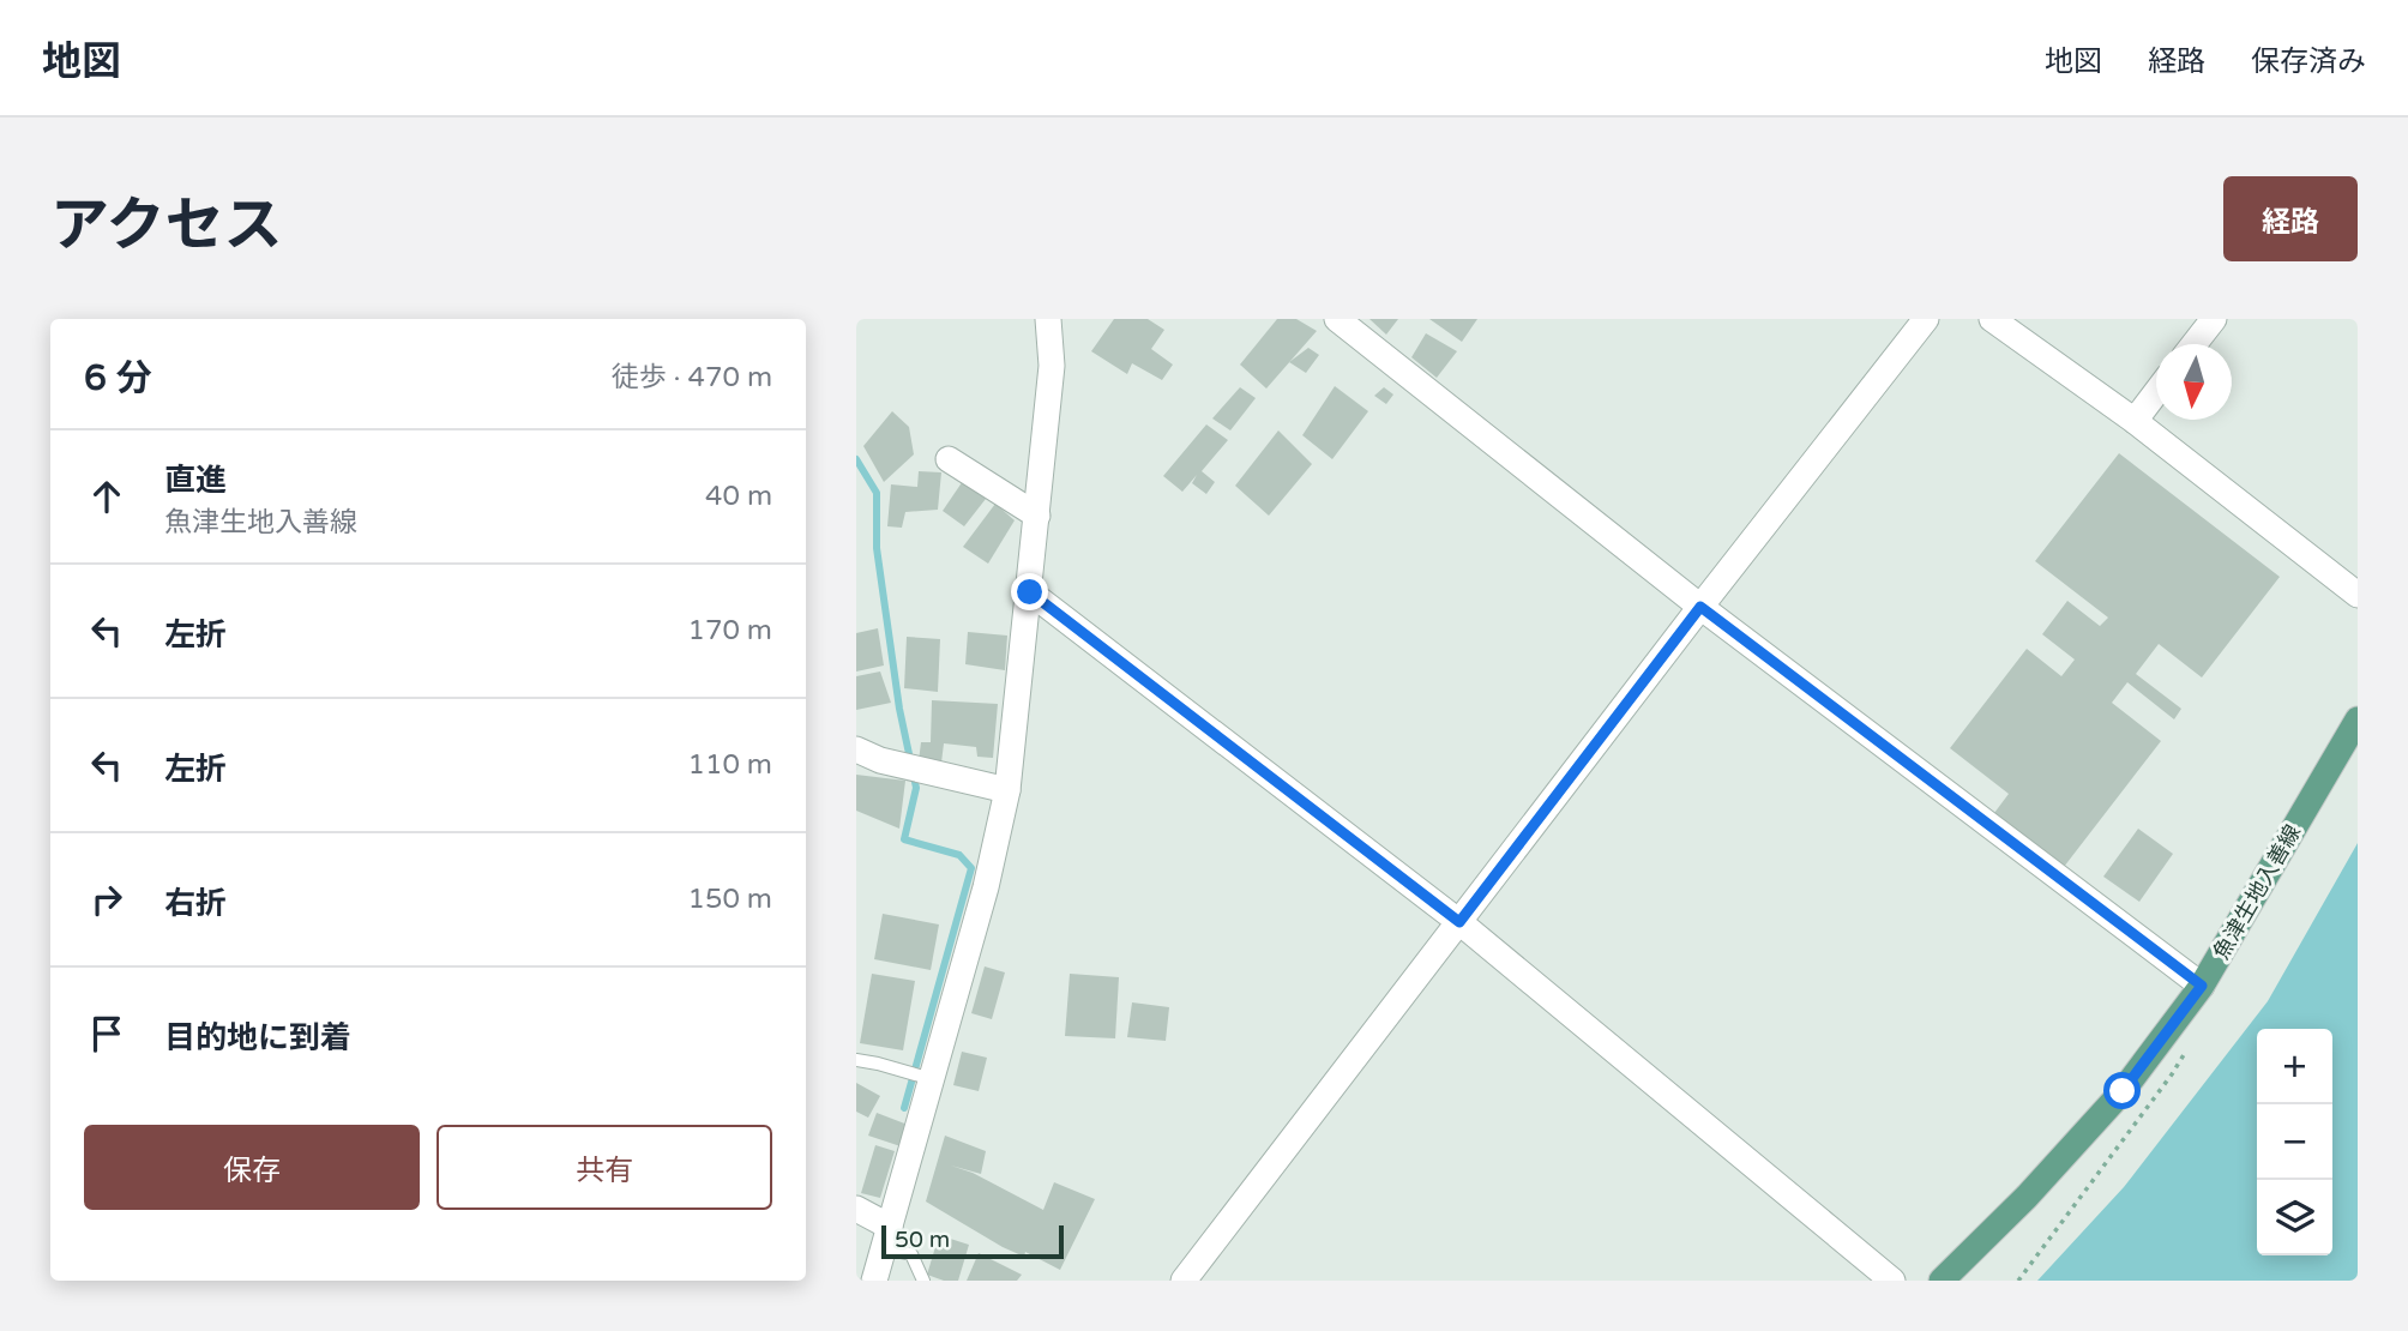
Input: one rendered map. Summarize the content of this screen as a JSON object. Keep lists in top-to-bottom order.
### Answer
{
  "streets": {
    "main road": ["魚津生地入善線"]
  },
  "scale_bar": "50 m",
  "north": "bottom",
  "page": {
    "header": "地図",
    "nav": ["地図", "経路", "保存済み"],
    "title": "アクセス",
    "buttons": [
      "経路",
      ["保存", "共有"]
    ],
    "heading": ["6 分", "徒歩 · 470 m"],
    "list": [
      ["直進", "魚津生地入善線", "40 m"],
      ["左折", "170 m"],
      ["左折", "110 m"],
      ["右折", "150 m"],
      "目的地に到着"
    ],
    "map_buttons": ["+", "−"],
    "scale": "50 m"
  }
}
